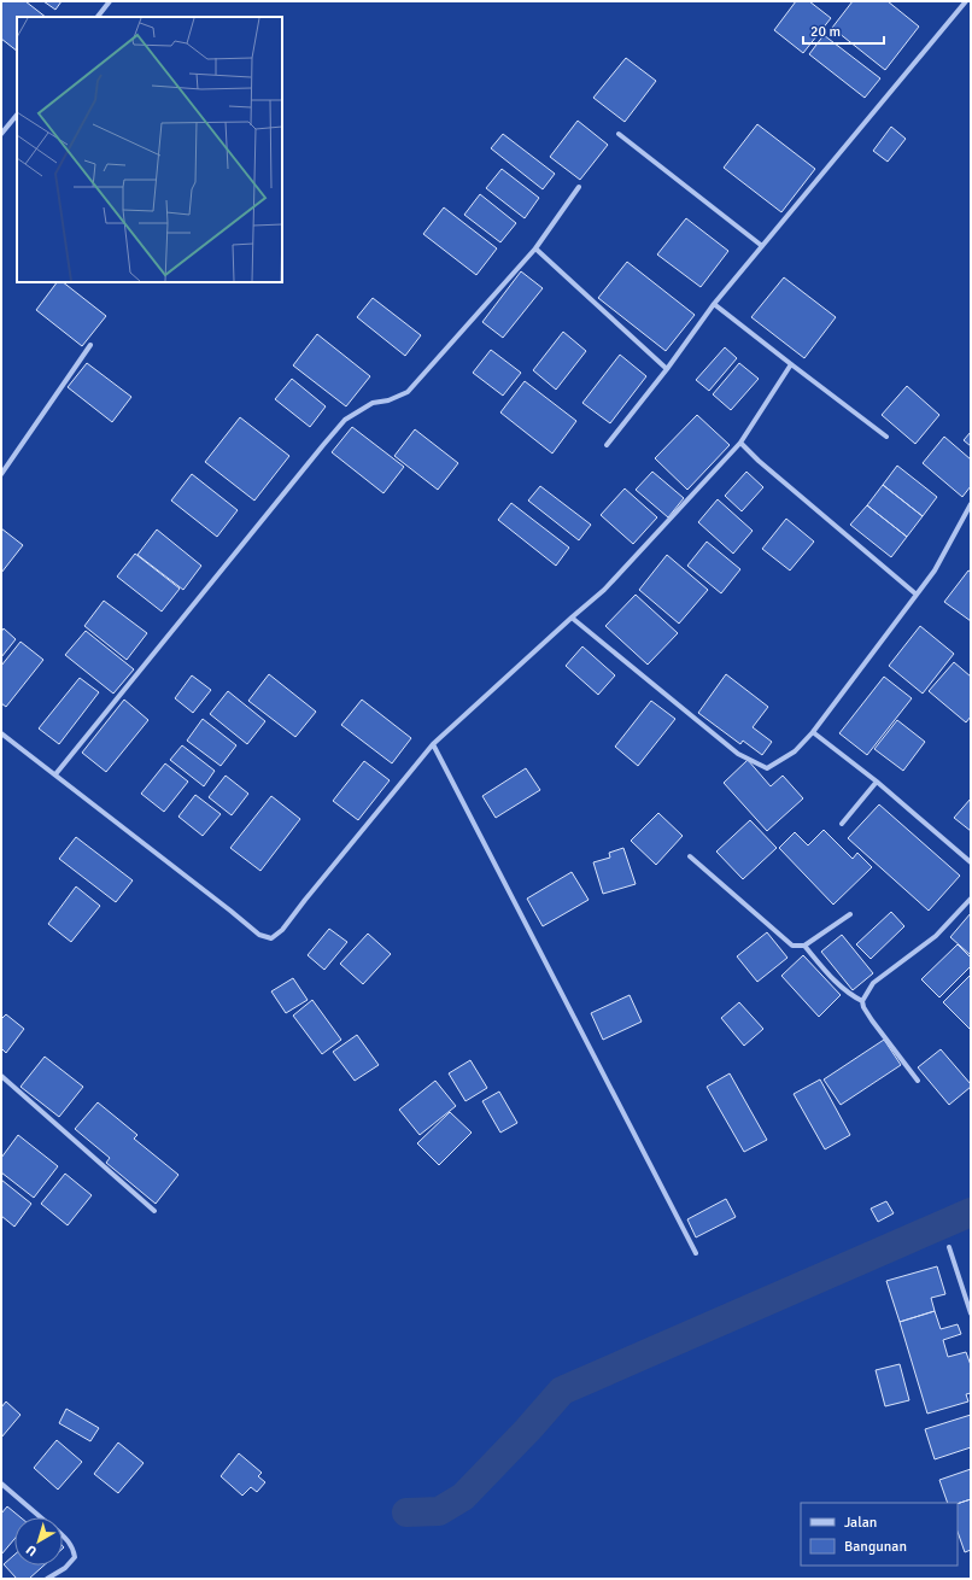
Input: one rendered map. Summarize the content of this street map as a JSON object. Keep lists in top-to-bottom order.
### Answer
{
  "legend": ["Jalan", "Bangunan"],
  "scale_bar": "20 m",
  "north": "bottom left"
}
